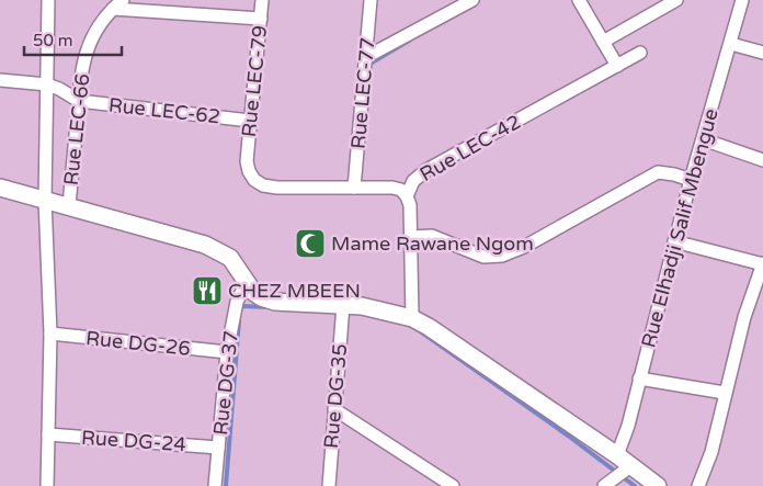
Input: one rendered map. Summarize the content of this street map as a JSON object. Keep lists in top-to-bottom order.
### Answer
{
  "streets": {
    "street": [
      "Rue LEC-79",
      "Rue LEC-77",
      "Rue LEC-62",
      "Rue LEC-66",
      "Rue LEC-42",
      "Rue Elhadji Salif Mbengue",
      "Rue DG-26",
      "Rue DG-37",
      "Rue DG-35",
      "Rue DG-24"
    ]
  },
  "crossings": [
    ["Rue LEC-79", "Rue LEC-62"],
    ["Rue LEC-79", "Rue LEC-42"],
    ["Rue LEC-77", "Rue LEC-42"],
    ["Rue LEC-62", "Rue LEC-66"],
    ["Rue DG-26", "Rue DG-37"],
    ["Rue DG-37", "Rue DG-24"]
  ],
  "places": {
    "mosque": ["Mame Rawane Ngom"],
    "restaurant": ["CHEZ MBEEN"]
  },
  "scale_bar": "50 m"
}
